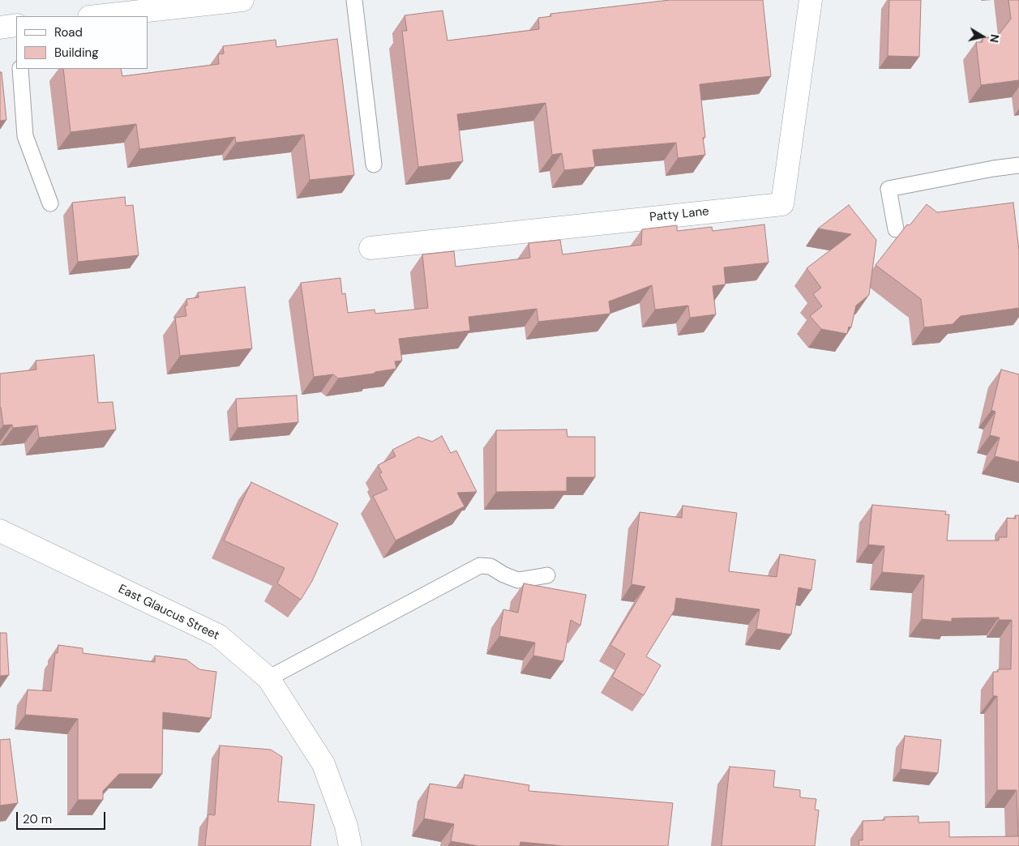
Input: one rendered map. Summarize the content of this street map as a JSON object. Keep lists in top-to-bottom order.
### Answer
{
  "streets": {
    "street": ["Patty Lane", "East Glaucus Street"]
  },
  "legend": ["Road", "Building"],
  "scale_bar": "20 m",
  "north": "right"
}
